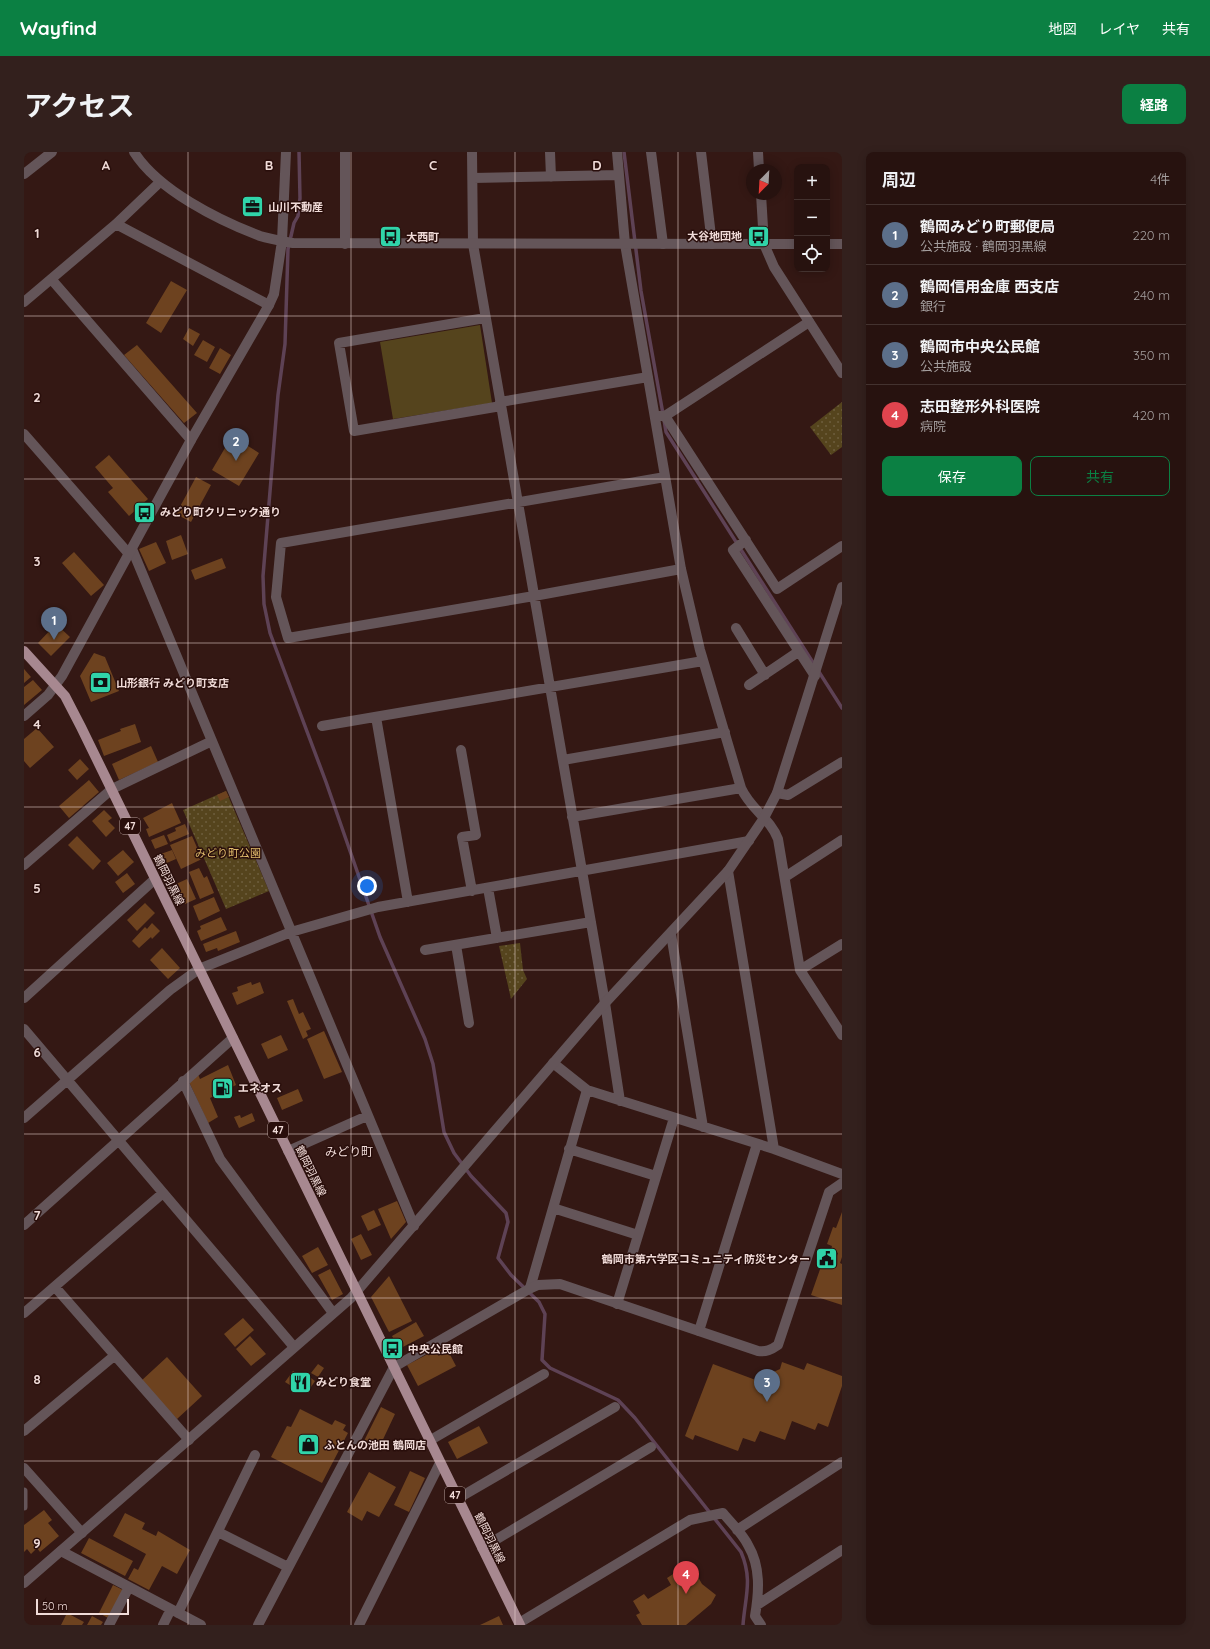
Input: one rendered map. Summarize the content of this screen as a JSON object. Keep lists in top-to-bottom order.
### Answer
{
  "streets": {
    "main road": ["47", "鶴岡羽黒線"]
  },
  "districts": ["みどり町"],
  "parks": ["みどり町公園"],
  "places": {
    "office": ["山川不動産"],
    "bus stop": [
      "大谷地団地",
      "大西町",
      "みどり町クリニック通り",
      "中央公民館"
    ],
    "bank": ["山形銀行 みどり町支店"],
    "fuel station": ["エネオス"],
    "public building": ["鶴岡市第六学区コミュニティ防災センター"],
    "restaurant": ["みどり食堂"],
    "shop": ["ふとんの池田 鶴岡店"]
  },
  "scale_bar": "50 m",
  "north": "bottom left",
  "page": {
    "header": "Wayfind",
    "nav": ["地図", "レイヤ", "共有"],
    "title": "アクセス",
    "buttons": [
      "経路",
      ["保存", "共有"]
    ],
    "heading": ["周辺", "4件"],
    "map_buttons": ["+", "−"],
    "list": [
      {
        "mark": "1",
        "name": "鶴岡みどり町郵便局",
        "note": "公共施設 · 鶴岡羽黒線",
        "value": "220 m"
      },
      {
        "mark": "2",
        "name": "鶴岡信用金庫 西支店",
        "note": "銀行",
        "value": "240 m"
      },
      {
        "mark": "3",
        "name": "鶴岡市中央公民館",
        "note": "公共施設",
        "value": "350 m"
      },
      {
        "mark": "4",
        "name": "志田整形外科医院",
        "note": "病院",
        "value": "420 m"
      }
    ],
    "pins": [
      "2",
      "1",
      "3",
      "4"
    ],
    "scale": "50 m"
  },
  "grid": {
    "columns": [
      "A",
      "B",
      "C",
      "D"
    ],
    "rows": [
      "1",
      "2",
      "3",
      "4",
      "5",
      "6",
      "7",
      "8",
      "9"
    ]
  }
}
